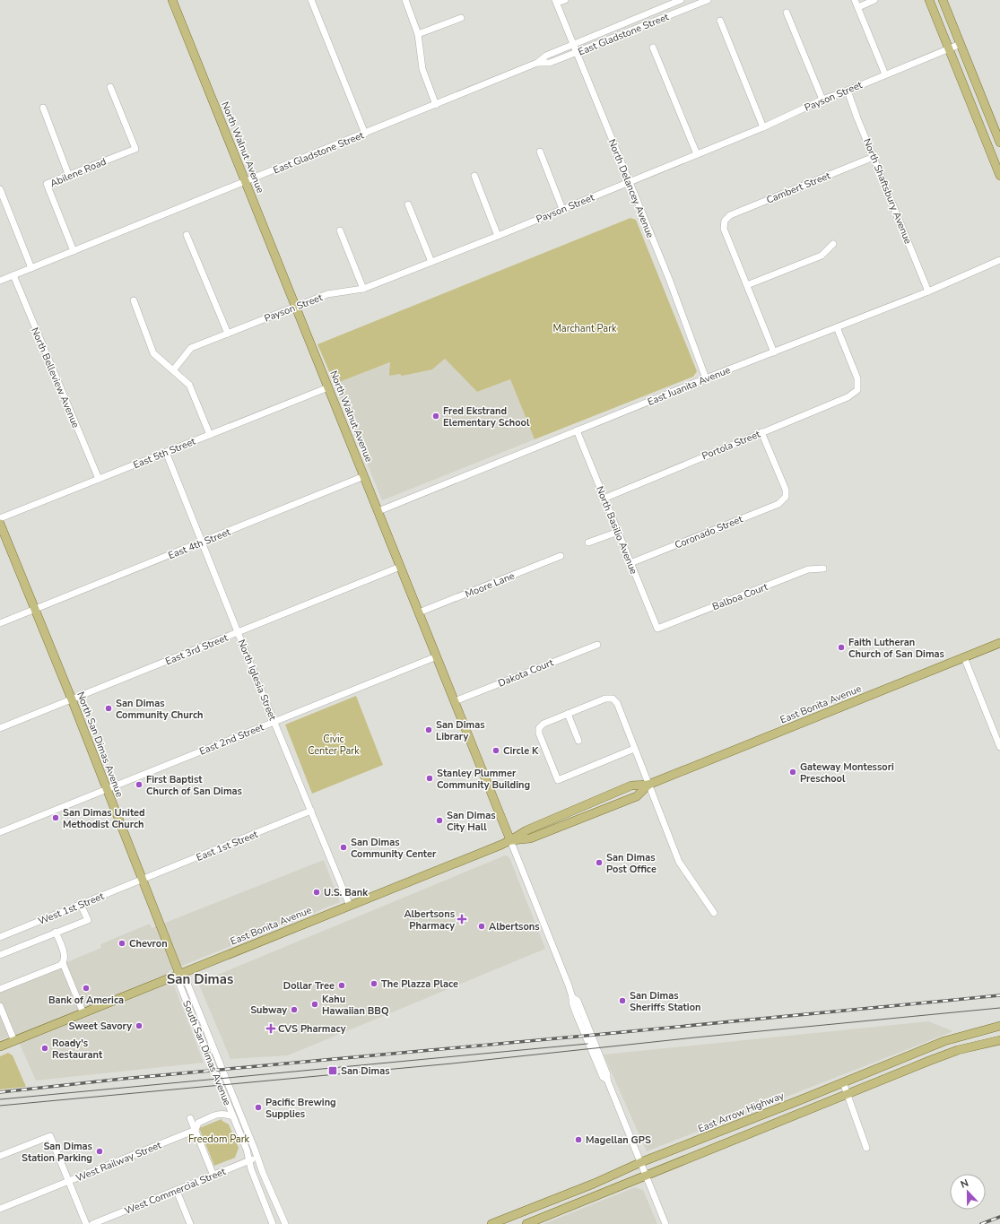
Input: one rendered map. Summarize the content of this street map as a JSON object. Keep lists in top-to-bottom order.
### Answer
{
  "streets": {
    "main road": [
      "North Walnut Avenue",
      "East Bonita Avenue",
      "North San Dimas Avenue",
      "East Arrow Highway"
    ],
    "street": [
      "East Gladstone Street",
      "Payson Street",
      "Abilene Road",
      "Cambert Street",
      "North Delancey Avenue",
      "North Shaftsbury Avenue",
      "North Belleview Avenue",
      "East Juanita Avenue",
      "Portola Street",
      "East 5th Street",
      "North Basilio Avenue",
      "Coronado Street",
      "East 4th Street",
      "Moore Lane",
      "Balboa Court",
      "East 3rd Street",
      "Dakota Court",
      "North Iglesia Street",
      "East 2nd Street",
      "East 1st Street",
      "West 1st Street",
      "South San Dimas Avenue",
      "West Railway Street",
      "West Commercial Street"
    ]
  },
  "crossings": [
    ["East Gladstone Street", "North Walnut Avenue"],
    ["East Gladstone Street", "Abilene Road"],
    ["East Gladstone Street", "North Delancey Avenue"],
    ["East Gladstone Street", "North Belleview Avenue"],
    ["Payson Street", "North Walnut Avenue"],
    ["Payson Street", "North Delancey Avenue"],
    ["Payson Street", "North Shaftsbury Avenue"],
    ["North Walnut Avenue", "East Juanita Avenue"],
    ["North Walnut Avenue", "East 5th Street"],
    ["North Walnut Avenue", "East 4th Street"],
    ["North Walnut Avenue", "Moore Lane"],
    ["North Walnut Avenue", "East 3rd Street"],
    ["North Walnut Avenue", "Dakota Court"],
    ["North Walnut Avenue", "East Bonita Avenue"],
    ["North Walnut Avenue", "East 2nd Street"],
    ["Cambert Street", "North Shaftsbury Avenue"],
    ["North Delancey Avenue", "East Juanita Avenue"],
    ["North Shaftsbury Avenue", "East Juanita Avenue"],
    ["North Belleview Avenue", "East 5th Street"],
    ["East Juanita Avenue", "Portola Street"],
    ["East Juanita Avenue", "North Basilio Avenue"],
    ["Portola Street", "North Basilio Avenue"],
    ["Portola Street", "Coronado Street"],
    ["East 5th Street", "North Iglesia Street"],
    ["North Basilio Avenue", "Coronado Street"],
    ["North Basilio Avenue", "Balboa Court"],
    ["East 4th Street", "North Iglesia Street"],
    ["East 4th Street", "North San Dimas Avenue"],
    ["East 3rd Street", "North Iglesia Street"],
    ["East 3rd Street", "North San Dimas Avenue"],
    ["North Iglesia Street", "East Bonita Avenue"],
    ["North Iglesia Street", "East 2nd Street"],
    ["North Iglesia Street", "East 1st Street"],
    ["East Bonita Avenue", "North San Dimas Avenue"],
    ["East Bonita Avenue", "South San Dimas Avenue"],
    ["East 2nd Street", "North San Dimas Avenue"],
    ["North San Dimas Avenue", "East 1st Street"],
    ["North San Dimas Avenue", "West 1st Street"],
    ["North San Dimas Avenue", "South San Dimas Avenue"],
    ["East 1st Street", "West 1st Street"],
    ["South San Dimas Avenue", "West Railway Street"],
    ["South San Dimas Avenue", "West Commercial Street"]
  ],
  "districts": ["San Dimas"],
  "parks": ["Marchant Park", "Civic Center Park", "Freedom Park"],
  "places": {
    "other": [
      "Fred Ekstrand Elementary School",
      "Faith Lutheran Church of San Dimas",
      "San Dimas Community Church",
      "San Dimas Library",
      "Circle K",
      "Gateway Montessori Preschool",
      "Stanley Plummer Community Building",
      "First Baptist Church of San Dimas",
      "San Dimas United Methodist Church",
      "San Dimas City Hall",
      "San Dimas Community Center",
      "San Dimas Post Office",
      "U.S. Bank",
      "Albertsons",
      "Chevron",
      "The Plazza Place",
      "Dollar Tree",
      "Bank of America",
      "San Dimas Sheriffs Station",
      "Kahu Hawaiian BBQ",
      "Subway",
      "Sweet Savory",
      "Roady's Restaurant",
      "Pacific Brewing Supplies",
      "Magellan GPS",
      "San Dimas Station Parking"
    ],
    "health": ["Albertsons Pharmacy", "CVS Pharmacy"],
    "transit": ["San Dimas"]
  },
  "north": "top"
}
